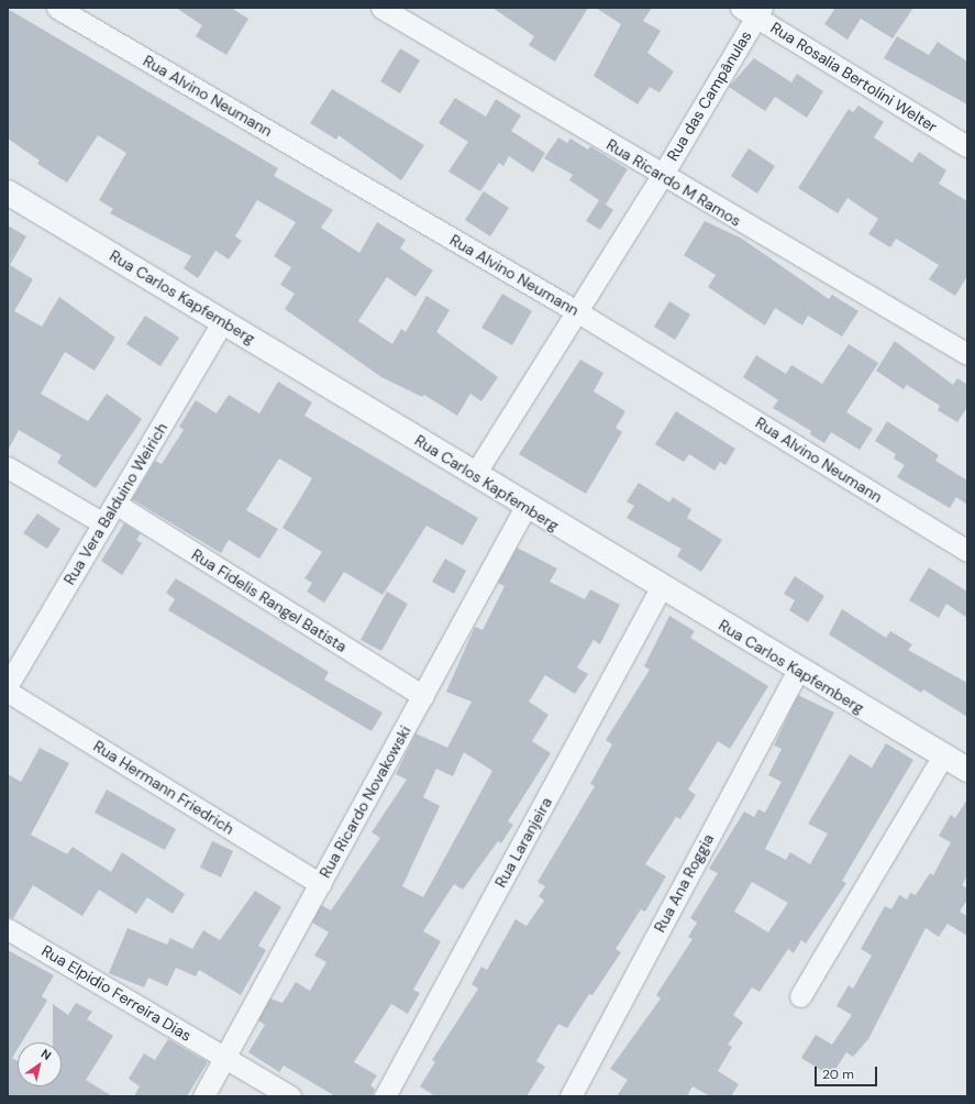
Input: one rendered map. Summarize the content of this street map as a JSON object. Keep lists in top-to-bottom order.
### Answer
{
  "streets": {
    "street": [
      "Rua Rosalia Bertolini Welter",
      "Rua Alvino Neumann",
      "Rua das Campânulas",
      "Rua Ricardo M Ramos",
      "Rua Carlos Kapfemberg",
      "Rua Vera Balduino Weirich",
      "Rua Fidelis Rangel Batista",
      "Rua Hermann Friedrich",
      "Rua Ricardo Novakowski",
      "Rua Laranjeira",
      "Rua Ana Roggia",
      "Rua Elpidio Ferreira Dias"
    ]
  },
  "crossings": [
    ["Rua Rosalia Bertolini Welter", "Rua das Campânulas"],
    ["Rua Alvino Neumann", "Rua das Campânulas"],
    ["Rua das Campânulas", "Rua Ricardo M Ramos"],
    ["Rua das Campânulas", "Rua Carlos Kapfemberg"],
    ["Rua Carlos Kapfemberg", "Rua Vera Balduino Weirich"],
    ["Rua Carlos Kapfemberg", "Rua Ricardo Novakowski"],
    ["Rua Carlos Kapfemberg", "Rua Laranjeira"],
    ["Rua Carlos Kapfemberg", "Rua Ana Roggia"],
    ["Rua Vera Balduino Weirich", "Rua Fidelis Rangel Batista"],
    ["Rua Fidelis Rangel Batista", "Rua Ricardo Novakowski"],
    ["Rua Hermann Friedrich", "Rua Ricardo Novakowski"],
    ["Rua Ricardo Novakowski", "Rua Elpidio Ferreira Dias"]
  ],
  "scale_bar": "20 m",
  "north": "top right"
}
